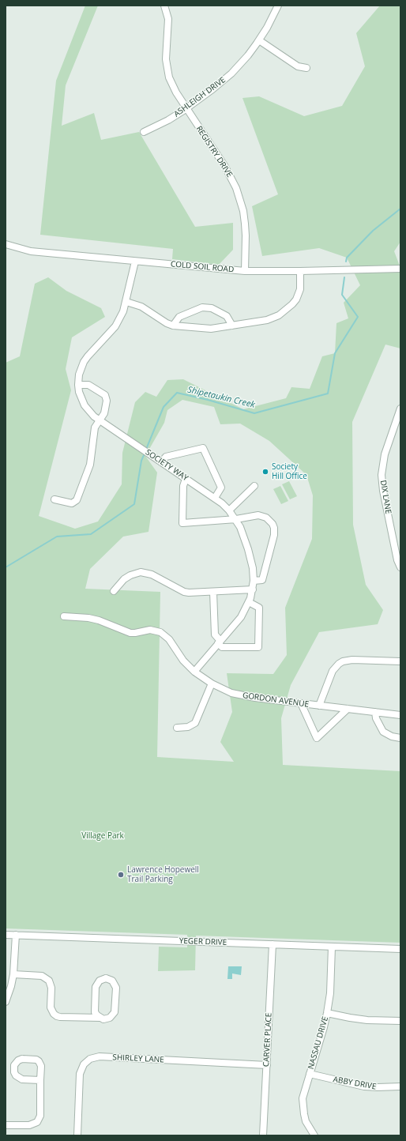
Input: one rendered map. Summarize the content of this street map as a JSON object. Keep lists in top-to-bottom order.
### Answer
{
  "streets": {
    "street": [
      "ASHLEIGH DRIVE",
      "REGISTRY DRIVE",
      "COLD SOIL ROAD",
      "SOCIETY WAY",
      "DIX LANE",
      "GORDON AVENUE",
      "YEGER DRIVE",
      "CARVER PLACE",
      "NASSAU DRIVE",
      "SHIRLEY LANE",
      "ABBY DRIVE"
    ]
  },
  "crossings": [
    ["ASHLEIGH DRIVE", "REGISTRY DRIVE"],
    ["REGISTRY DRIVE", "COLD SOIL ROAD"],
    ["COLD SOIL ROAD", "SOCIETY WAY"],
    ["SOCIETY WAY", "GORDON AVENUE"],
    ["YEGER DRIVE", "CARVER PLACE"],
    ["YEGER DRIVE", "NASSAU DRIVE"],
    ["CARVER PLACE", "SHIRLEY LANE"],
    ["NASSAU DRIVE", "ABBY DRIVE"]
  ],
  "water": ["Shipetaukin Creek"],
  "parks": ["Village Park"],
  "places": ["Society Hill Office", "Lawrence Hopewell Trail Parking"]
}
